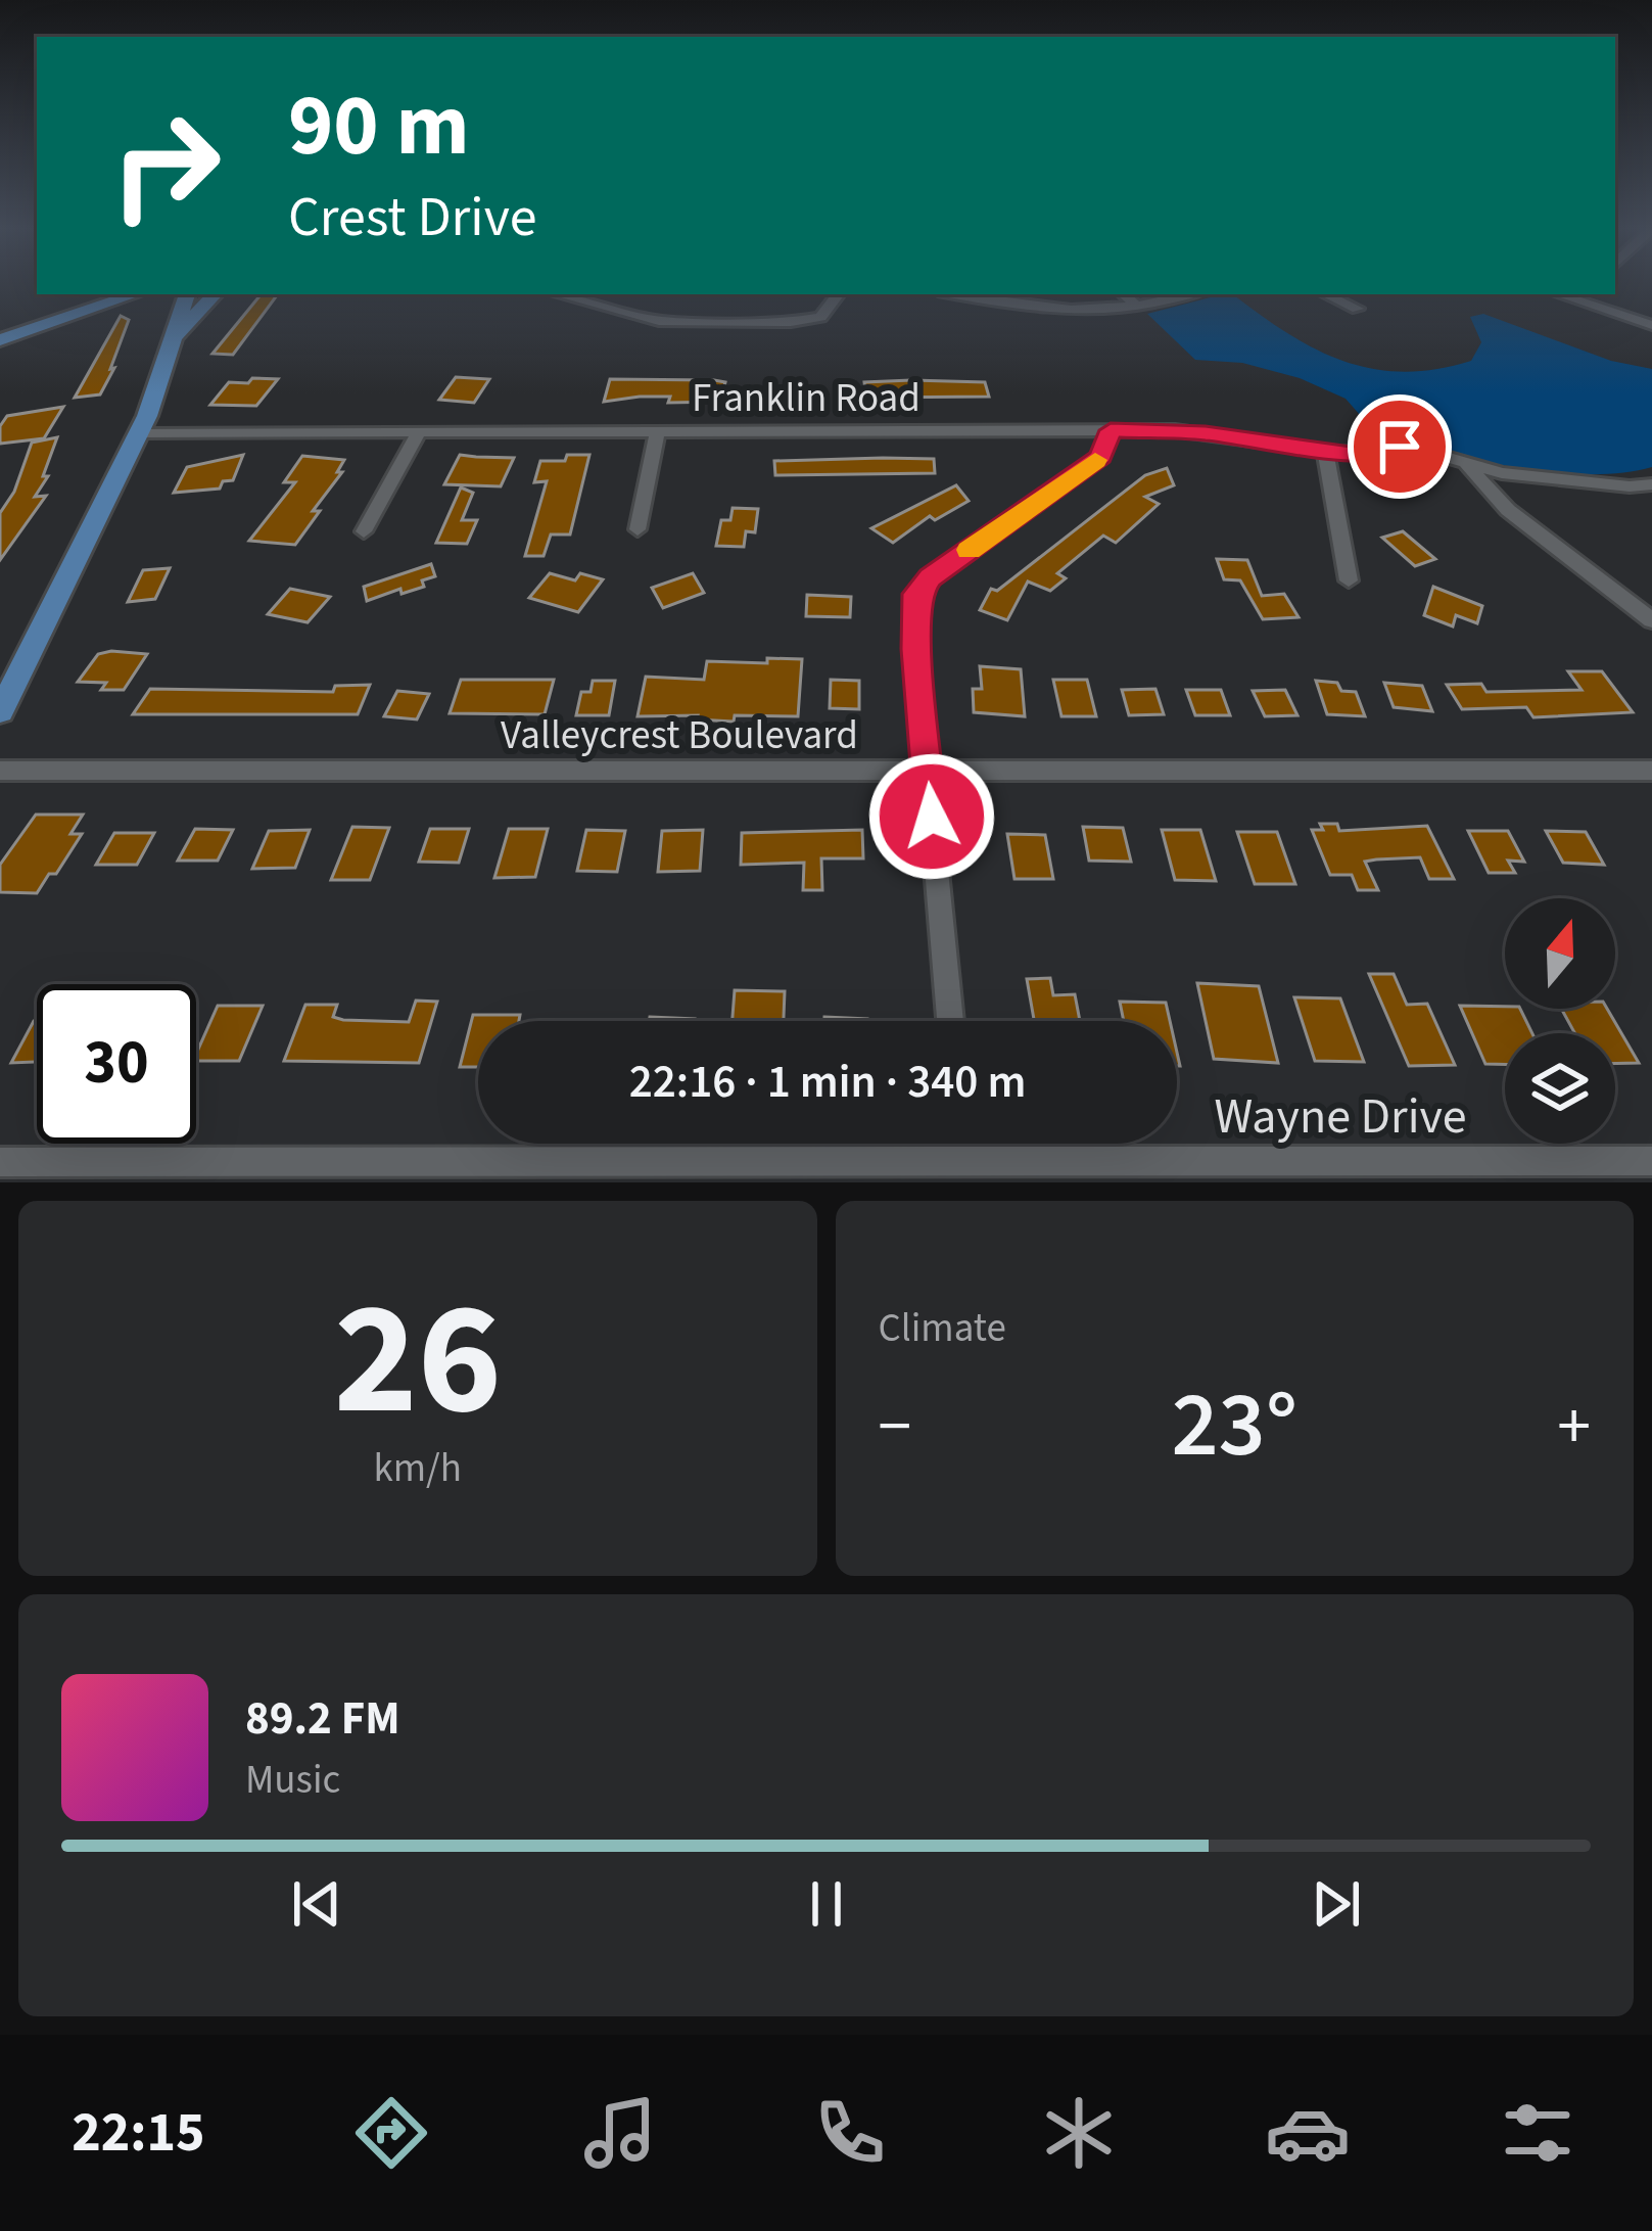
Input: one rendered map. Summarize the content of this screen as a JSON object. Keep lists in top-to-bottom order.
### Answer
{
  "streets": {
    "street": ["Franklin Road", "Valleycrest Boulevard", "Wayne Drive"]
  },
  "north": "top",
  "page": {
    "turn": ["90 m", "Crest Drive"],
    "limit": "30",
    "trip": "22:16 · 1 min · 340 m",
    "tile": [
      ["26", "km/h"],
      "Climate"
    ],
    "heat": ["−", "23°", "+"],
    "song": ["89.2 FM", "Music"],
    "tabs": "22:15"
  }
}
